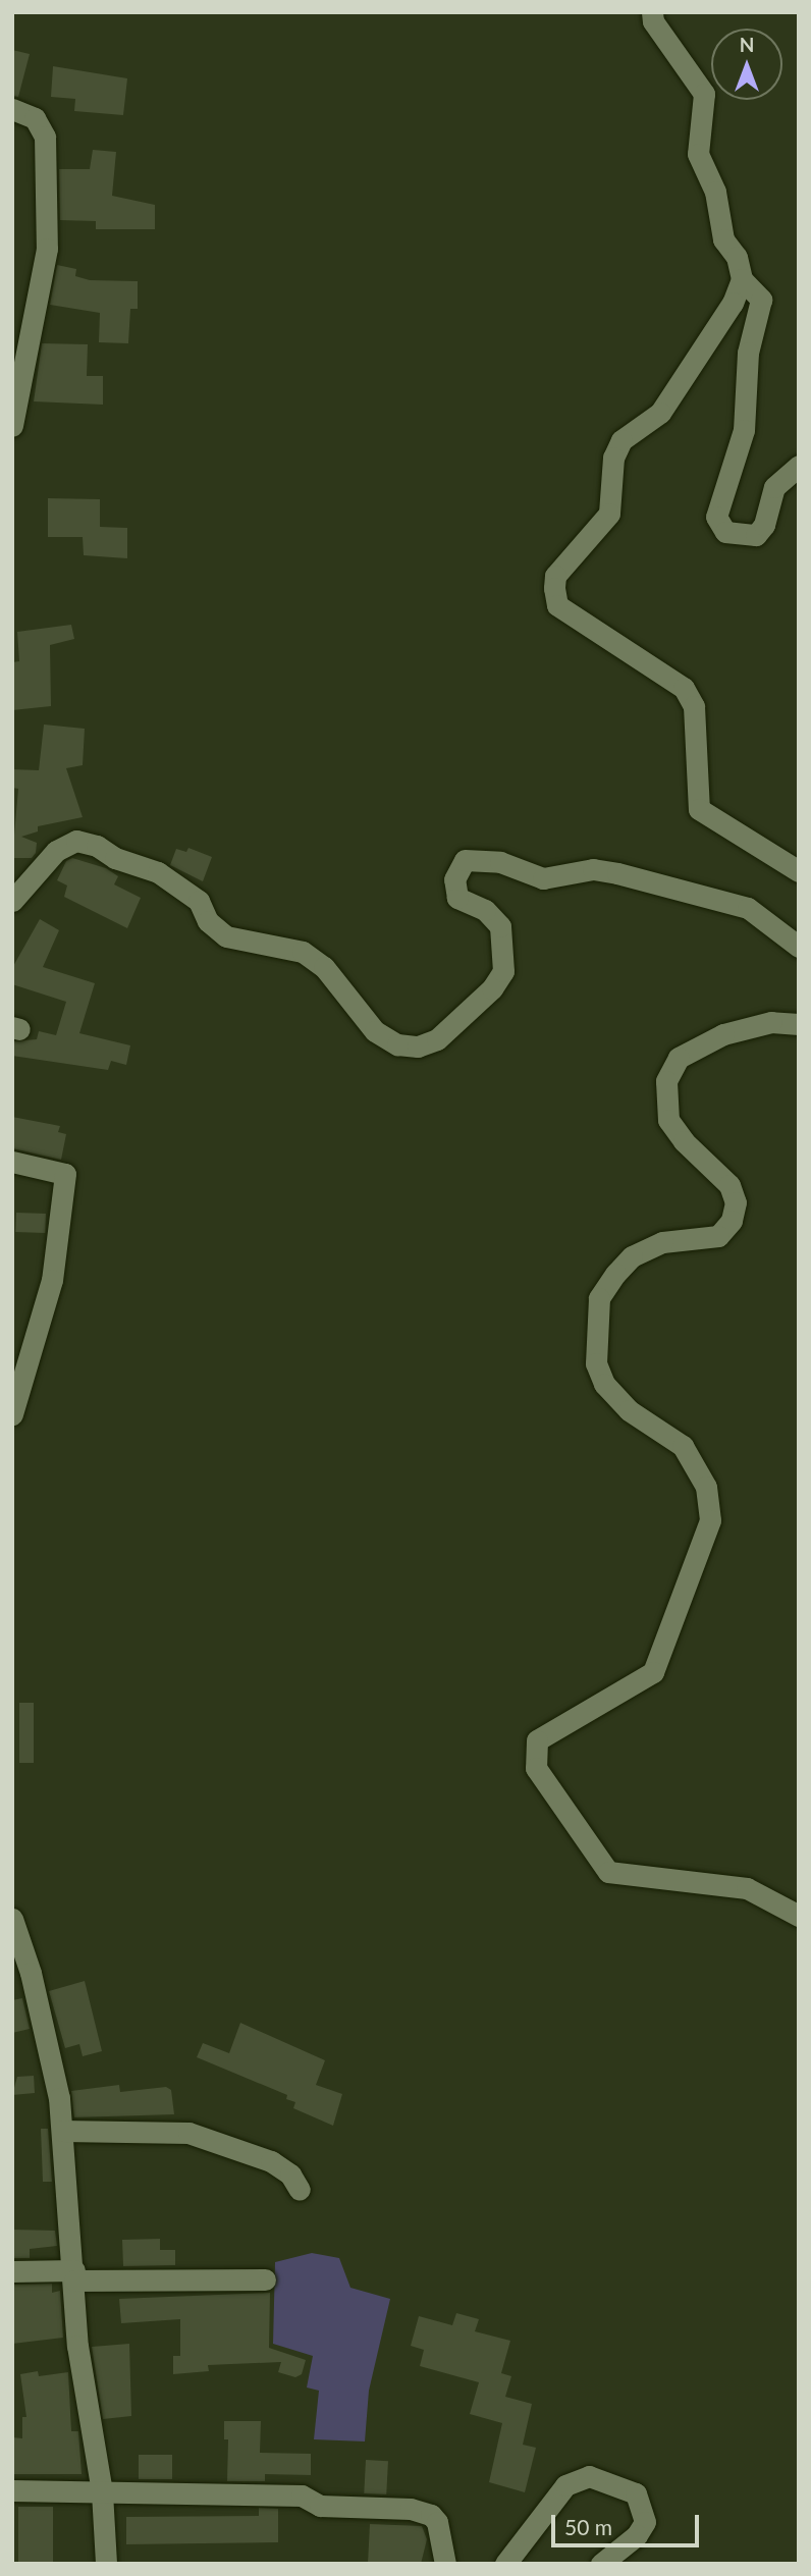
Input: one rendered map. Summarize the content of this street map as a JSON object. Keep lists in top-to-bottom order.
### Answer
{
  "scale_bar": "50 m",
  "north": "top"
}
